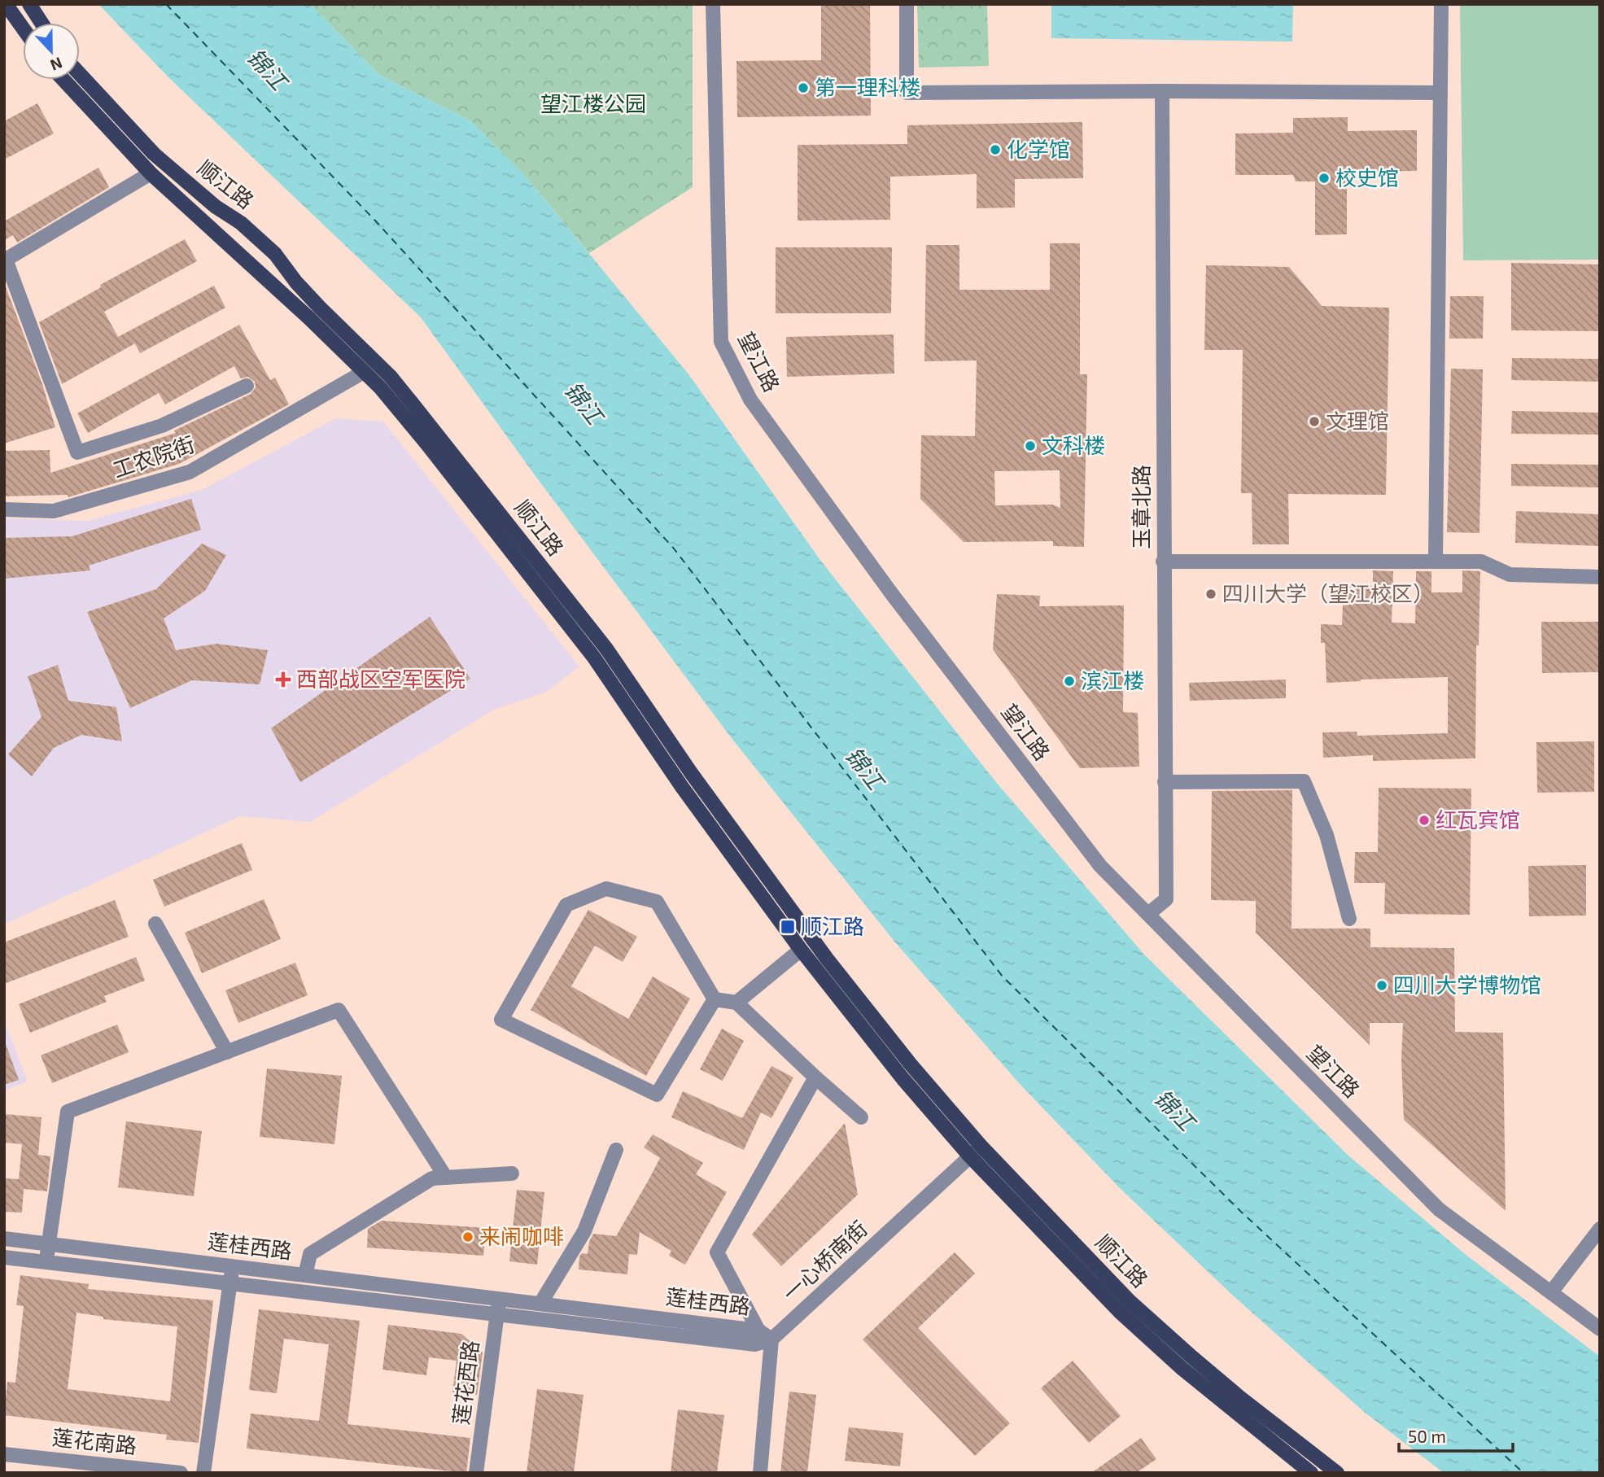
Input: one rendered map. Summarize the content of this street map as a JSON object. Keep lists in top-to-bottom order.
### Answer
{
  "streets": {
    "main road": ["顺江路"],
    "street": [
      "望江路",
      "工农院街",
      "玉章北路",
      "莲桂西路",
      "一心桥南街",
      "莲花西路",
      "莲花南路"
    ]
  },
  "crossings": [
    ["顺江路", "工农院街"],
    ["顺江路", "一心桥南街"],
    ["望江路", "玉章北路"],
    ["莲桂西路", "一心桥南街"],
    ["莲桂西路", "莲花西路"]
  ],
  "water": ["锦江"],
  "parks": ["望江楼公园"],
  "places": {
    "other": [
      "第一理科楼",
      "化学馆",
      "校史馆",
      "文理馆",
      "文科楼",
      "四川大学（望江校区）",
      "滨江楼",
      "红瓦宾馆",
      "四川大学博物馆",
      "来闹咖啡"
    ],
    "health": ["西部战区空军医院"],
    "transit": ["顺江路"]
  },
  "scale_bar": "50 m",
  "north": "bottom"
}
